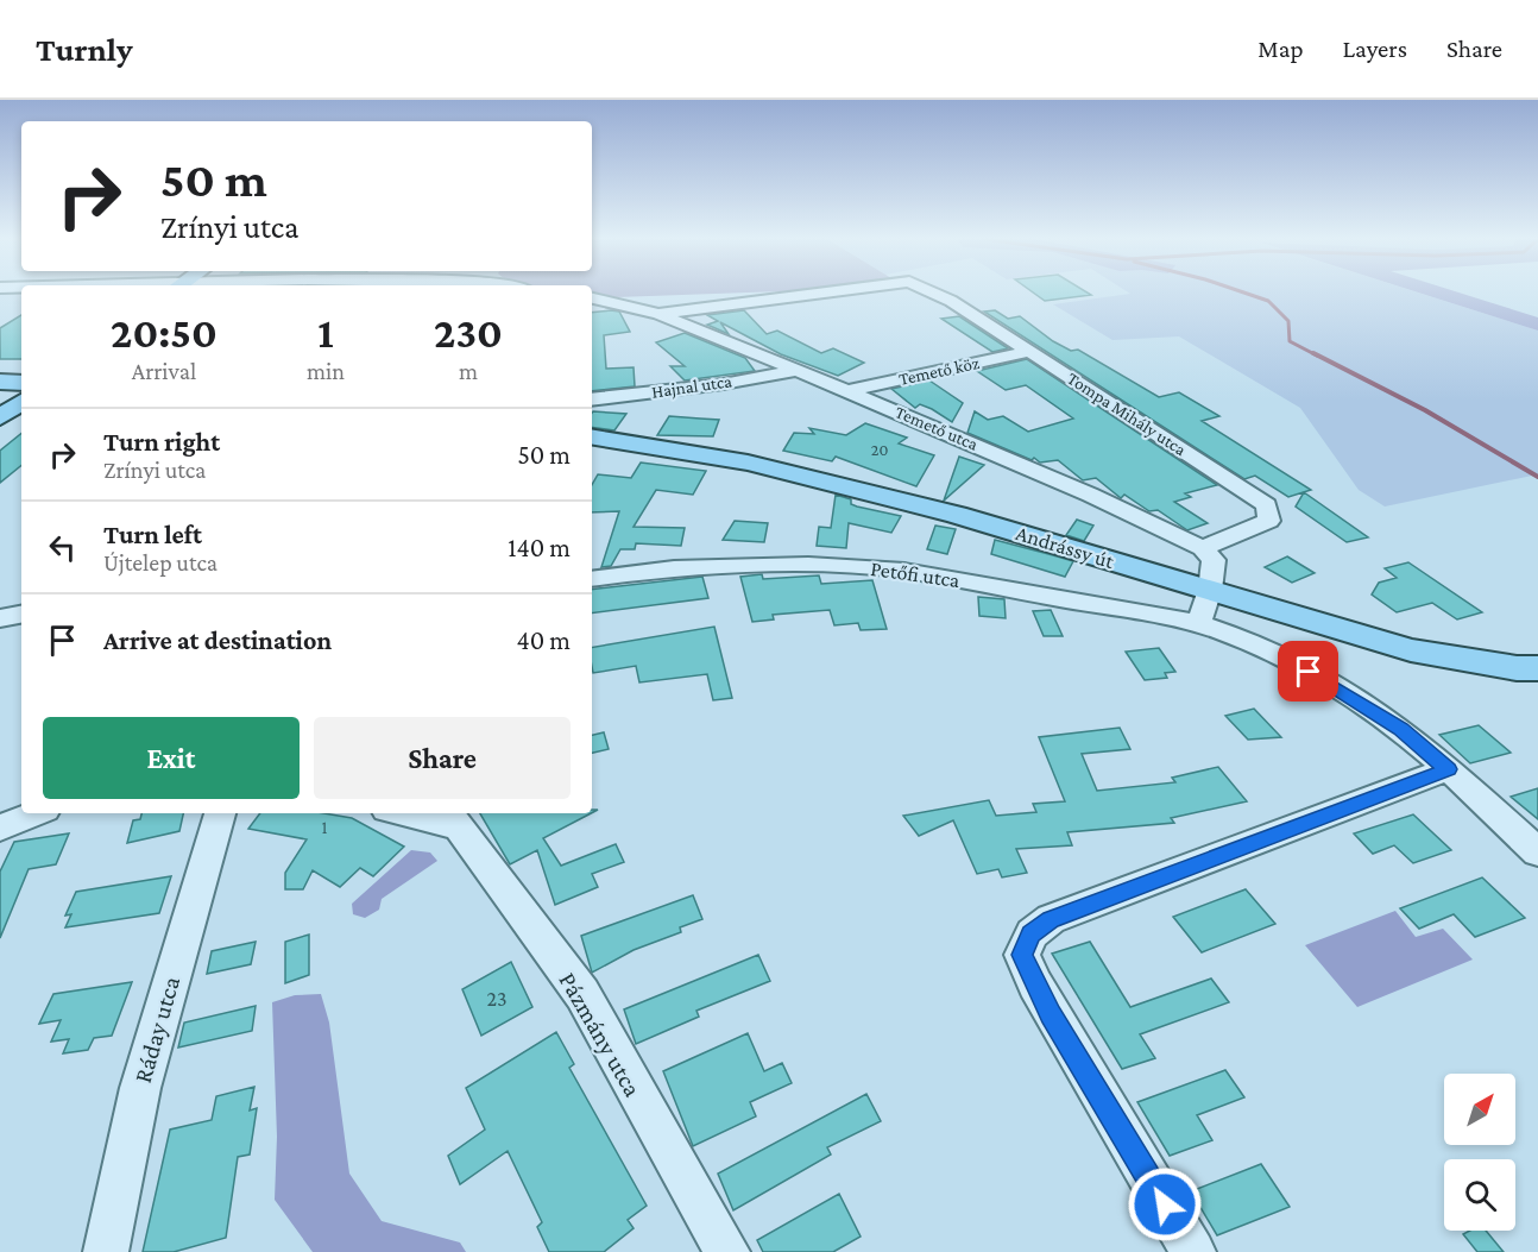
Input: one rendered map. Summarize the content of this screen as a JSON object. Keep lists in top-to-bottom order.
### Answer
{
  "streets": {
    "main road": ["Andrássy út"],
    "street": [
      "Temető köz",
      "Hajnal utca",
      "Tompa Mihály utca",
      "Temető utca",
      "Petőfi utca",
      "Ráday utca",
      "Pázmány utca"
    ]
  },
  "crossings": [
    ["Temető köz", "Tompa Mihály utca"],
    ["Temető köz", "Temető utca"],
    ["Hajnal utca", "Temető utca"],
    ["Tompa Mihály utca", "Temető utca"]
  ],
  "house_numbers": ["20", "1", "23"],
  "north": "top right",
  "page": {
    "header": "Turnly",
    "nav": ["Map", "Layers", "Share"],
    "turn": ["50 m", "Zrínyi utca"],
    "eta": [
      "20:50",
      "Arrival",
      "1",
      "min",
      "230",
      "m"
    ],
    "list": [
      {
        "name": "Turn right",
        "note": "Zrínyi utca",
        "value": "50 m"
      },
      {
        "name": "Turn left",
        "note": "Újtelep utca",
        "value": "140 m"
      },
      {
        "name": "Arrive at destination",
        "value": "40 m"
      }
    ],
    "buttons": ["Exit", "Share"]
  }
}
